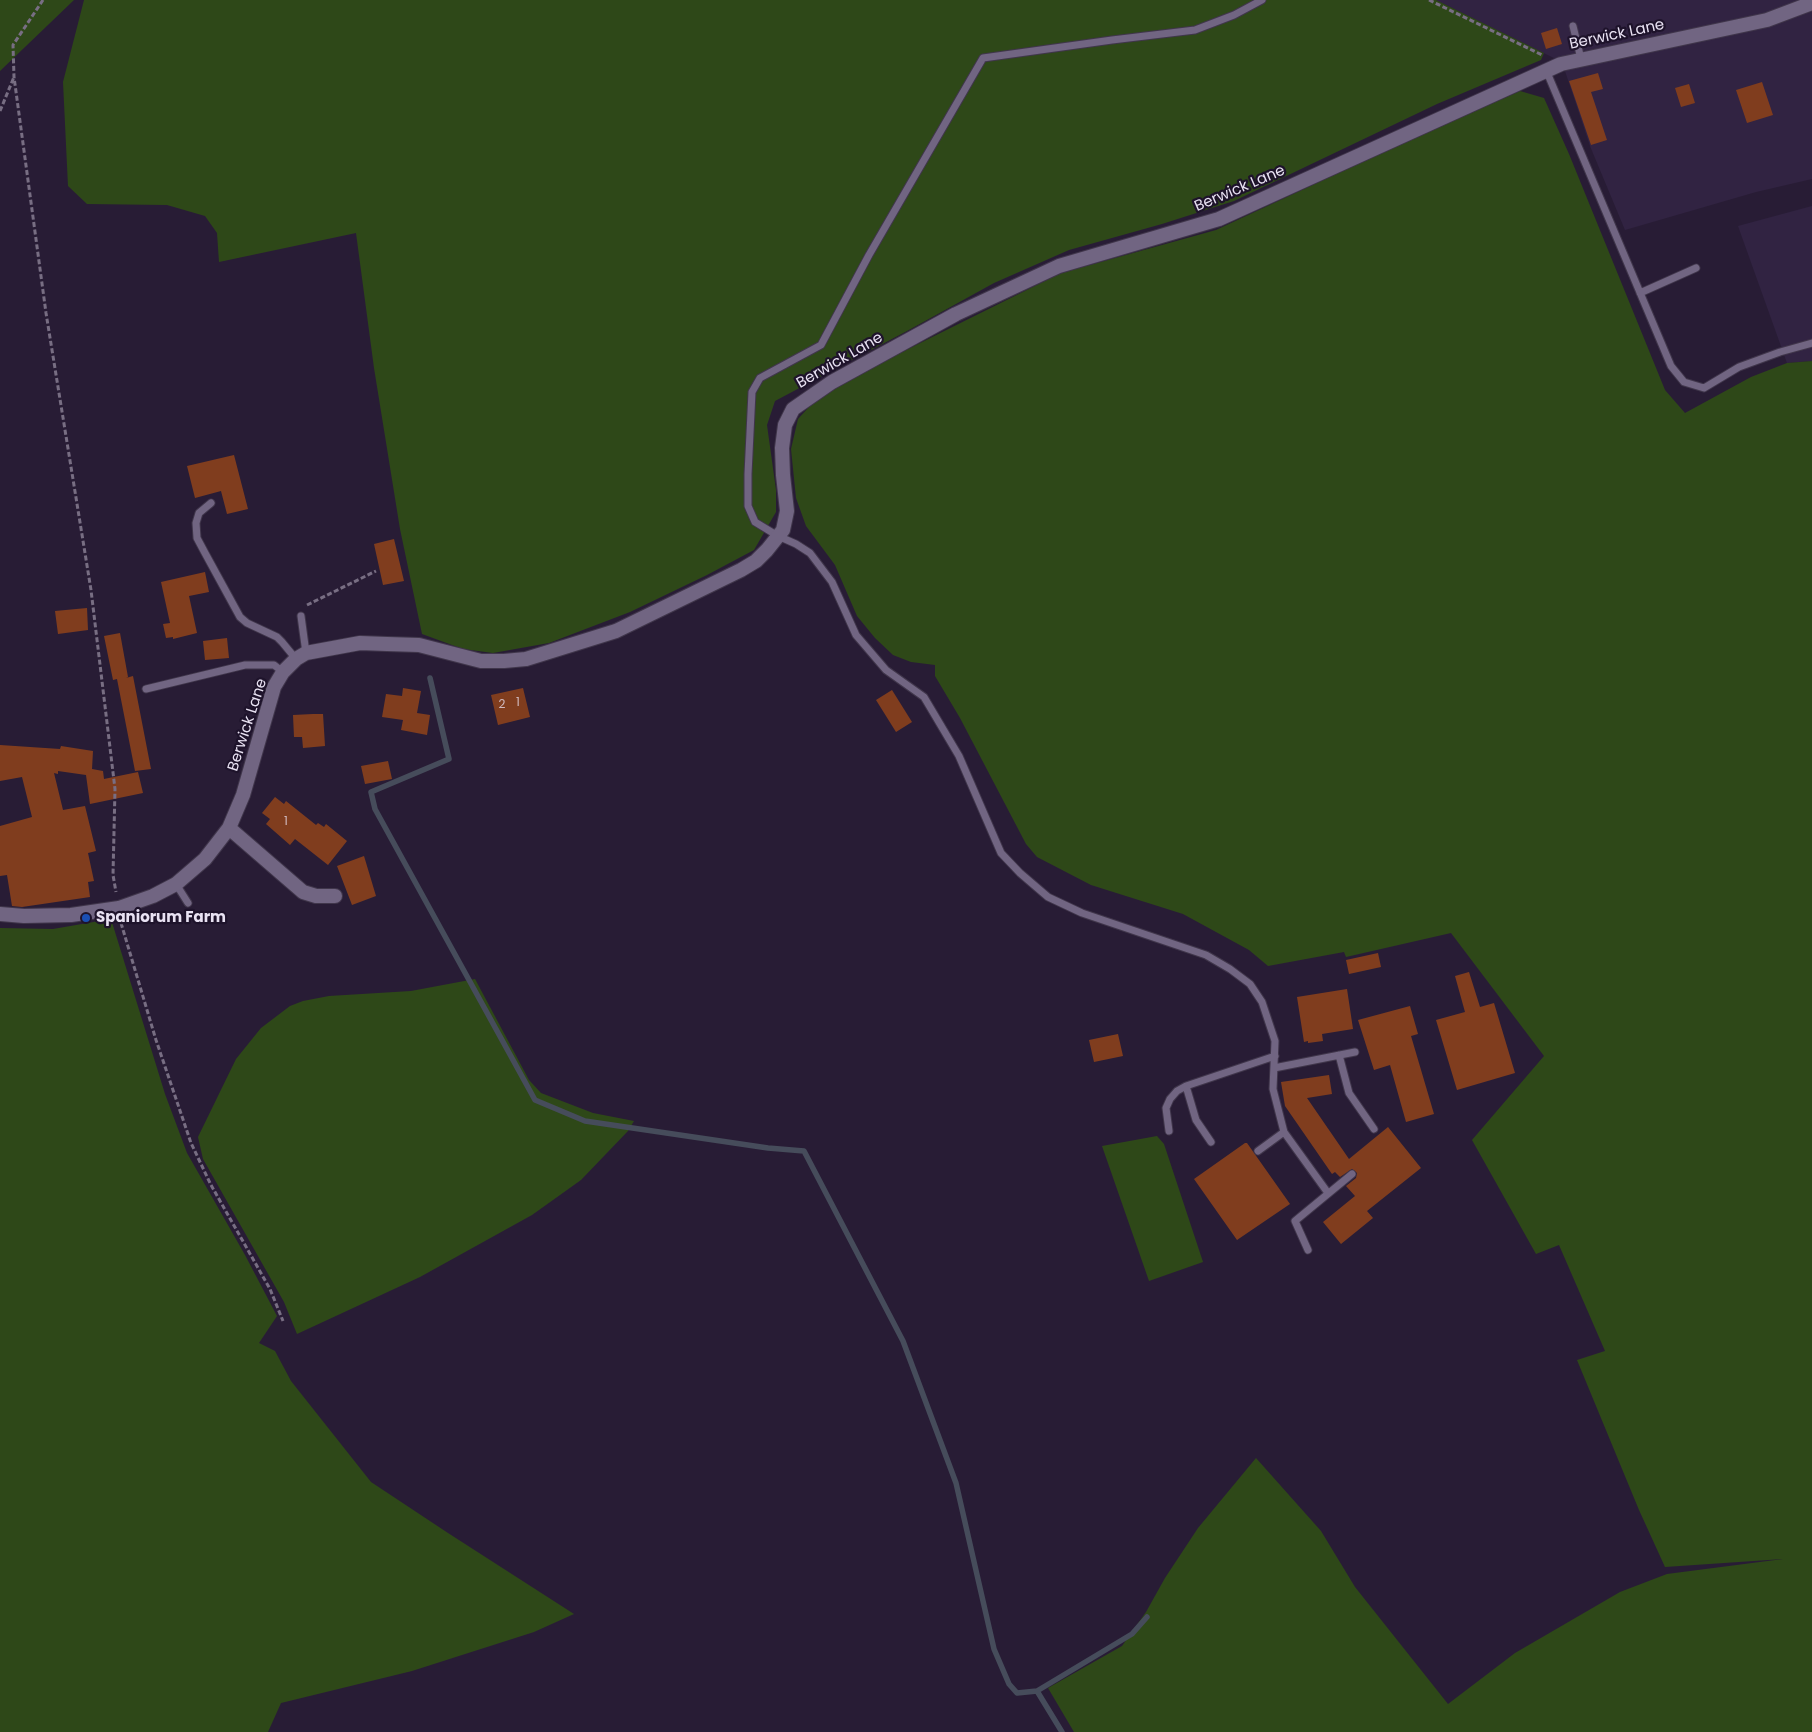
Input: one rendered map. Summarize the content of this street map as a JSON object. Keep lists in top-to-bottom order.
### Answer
{
  "streets": {
    "street": ["Berwick Lane"]
  },
  "places": ["Spaniorum Farm"],
  "house_numbers": ["1", "2", "1"]
}
